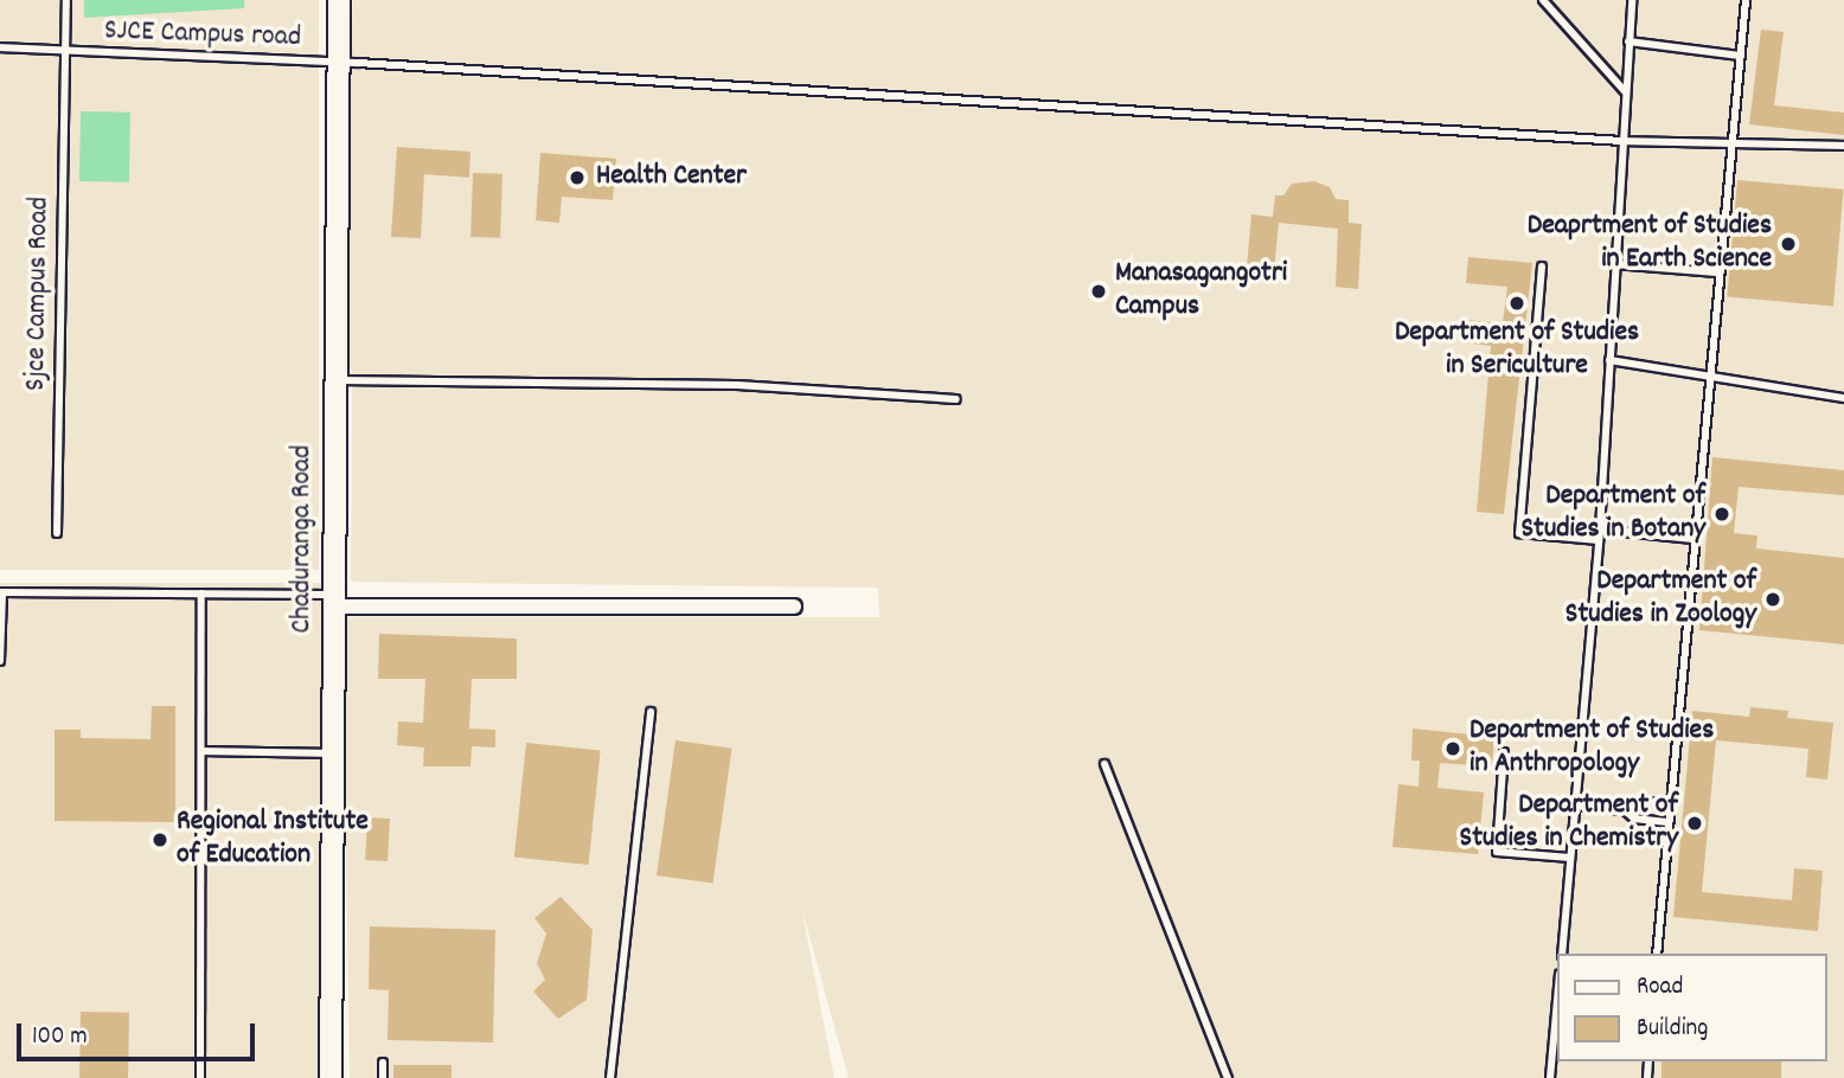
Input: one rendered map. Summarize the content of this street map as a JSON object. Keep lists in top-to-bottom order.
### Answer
{
  "streets": {
    "street": ["Chaduranga Road"],
    "lane": ["SJCE Campus road", "Sjce Campus Road"]
  },
  "crossings": [
    ["SJCE Campus road", "Sjce Campus Road"],
    ["SJCE Campus road", "Chaduranga Road"]
  ],
  "places": [
    "Health Center",
    "Deaprtment of Studies in Earth Science",
    "Manasagangotri Campus",
    "Department of Studies in Sericulture",
    "Department of Studies in Botany",
    "Department of Studies in Zoology",
    "Department of Studies in Anthropology",
    "Department of Studies in Chemistry",
    "Regional Institute of Education"
  ],
  "legend": ["Road", "Building"],
  "scale_bar": "100 m"
}
